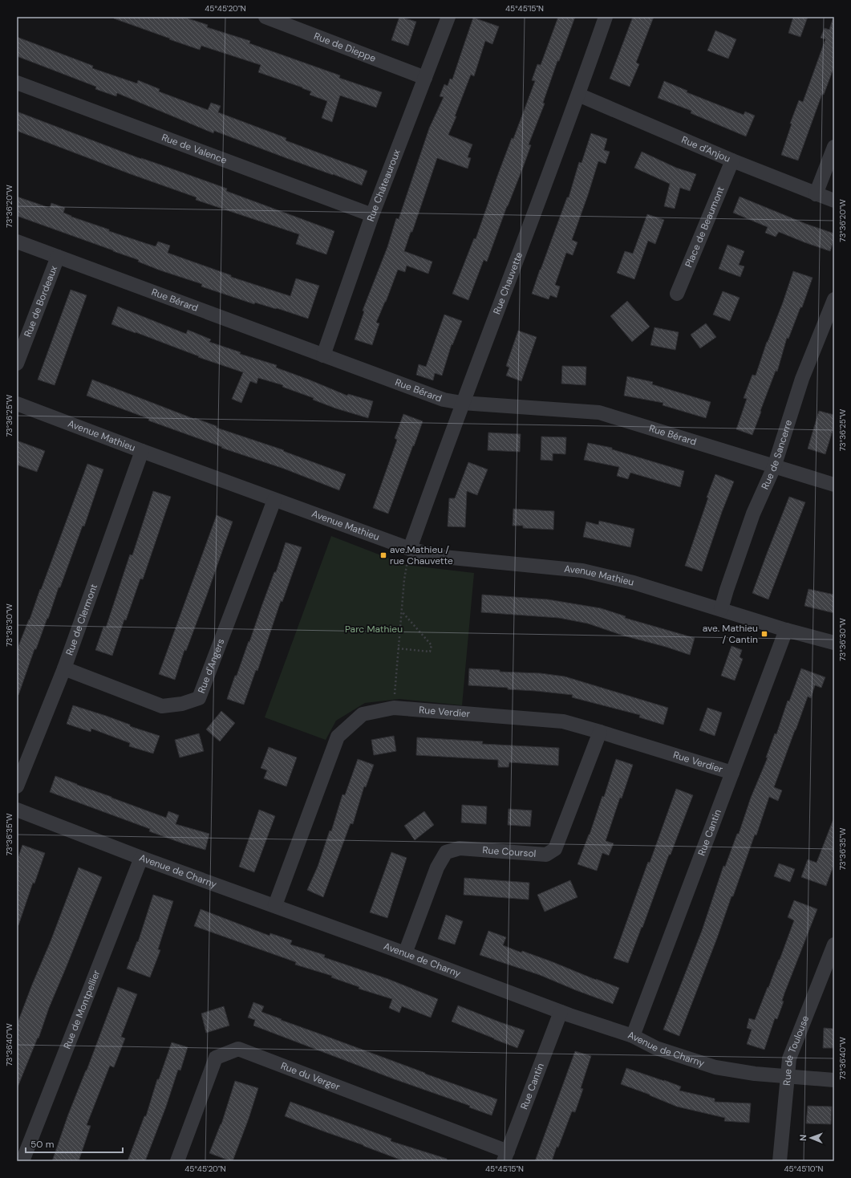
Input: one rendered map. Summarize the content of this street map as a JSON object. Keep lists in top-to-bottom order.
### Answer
{
  "streets": {
    "street": [
      "Rue de Dieppe",
      "Rue de Valence",
      "Rue d'Anjou",
      "Rue Châteauroux",
      "Place de Beaumont",
      "Rue Chauvette",
      "Rue Bérard",
      "Rue de Bordeaux",
      "Avenue Mathieu",
      "Rue de Sancerre",
      "Rue de Clermont",
      "Rue d'Angers",
      "Rue Verdier",
      "Rue Cantin",
      "Rue Coursol",
      "Avenue de Charny",
      "Rue de Montpellier",
      "Rue de Toulouse",
      "Rue du Verger"
    ]
  },
  "crossings": [
    ["Rue de Dieppe", "Rue Châteauroux"],
    ["Rue de Valence", "Rue Châteauroux"],
    ["Rue d'Anjou", "Place de Beaumont"],
    ["Rue d'Anjou", "Rue Chauvette"],
    ["Rue Châteauroux", "Rue Bérard"],
    ["Rue Chauvette", "Rue Bérard"],
    ["Rue Chauvette", "Avenue Mathieu"],
    ["Rue Bérard", "Rue de Bordeaux"],
    ["Rue Bérard", "Rue de Sancerre"],
    ["Avenue Mathieu", "Rue de Sancerre"],
    ["Avenue Mathieu", "Rue de Clermont"],
    ["Avenue Mathieu", "Rue d'Angers"],
    ["Avenue Mathieu", "Rue Cantin"],
    ["Rue de Clermont", "Rue d'Angers"],
    ["Rue Verdier", "Rue Cantin"],
    ["Rue Verdier", "Rue Coursol"],
    ["Rue Verdier", "Avenue de Charny"],
    ["Rue Cantin", "Avenue de Charny"],
    ["Rue Cantin", "Rue du Verger"],
    ["Rue Coursol", "Avenue de Charny"],
    ["Avenue de Charny", "Rue de Montpellier"],
    ["Avenue de Charny", "Rue de Toulouse"]
  ],
  "parks": ["Parc Mathieu"],
  "places": {
    "transit": ["ave.Mathieu / rue Chauvette", "ave. Mathieu / Cantin"]
  },
  "scale_bar": "50 m",
  "north": "left",
  "coordinates": [
    "45°45'20\"N",
    "45°45'15\"N",
    "73°36'20\"W",
    "73°36'25\"W",
    "73°36'30\"W",
    "73°36'35\"W",
    "73°36'40\"W",
    "45°45'10\"N"
  ]
}
